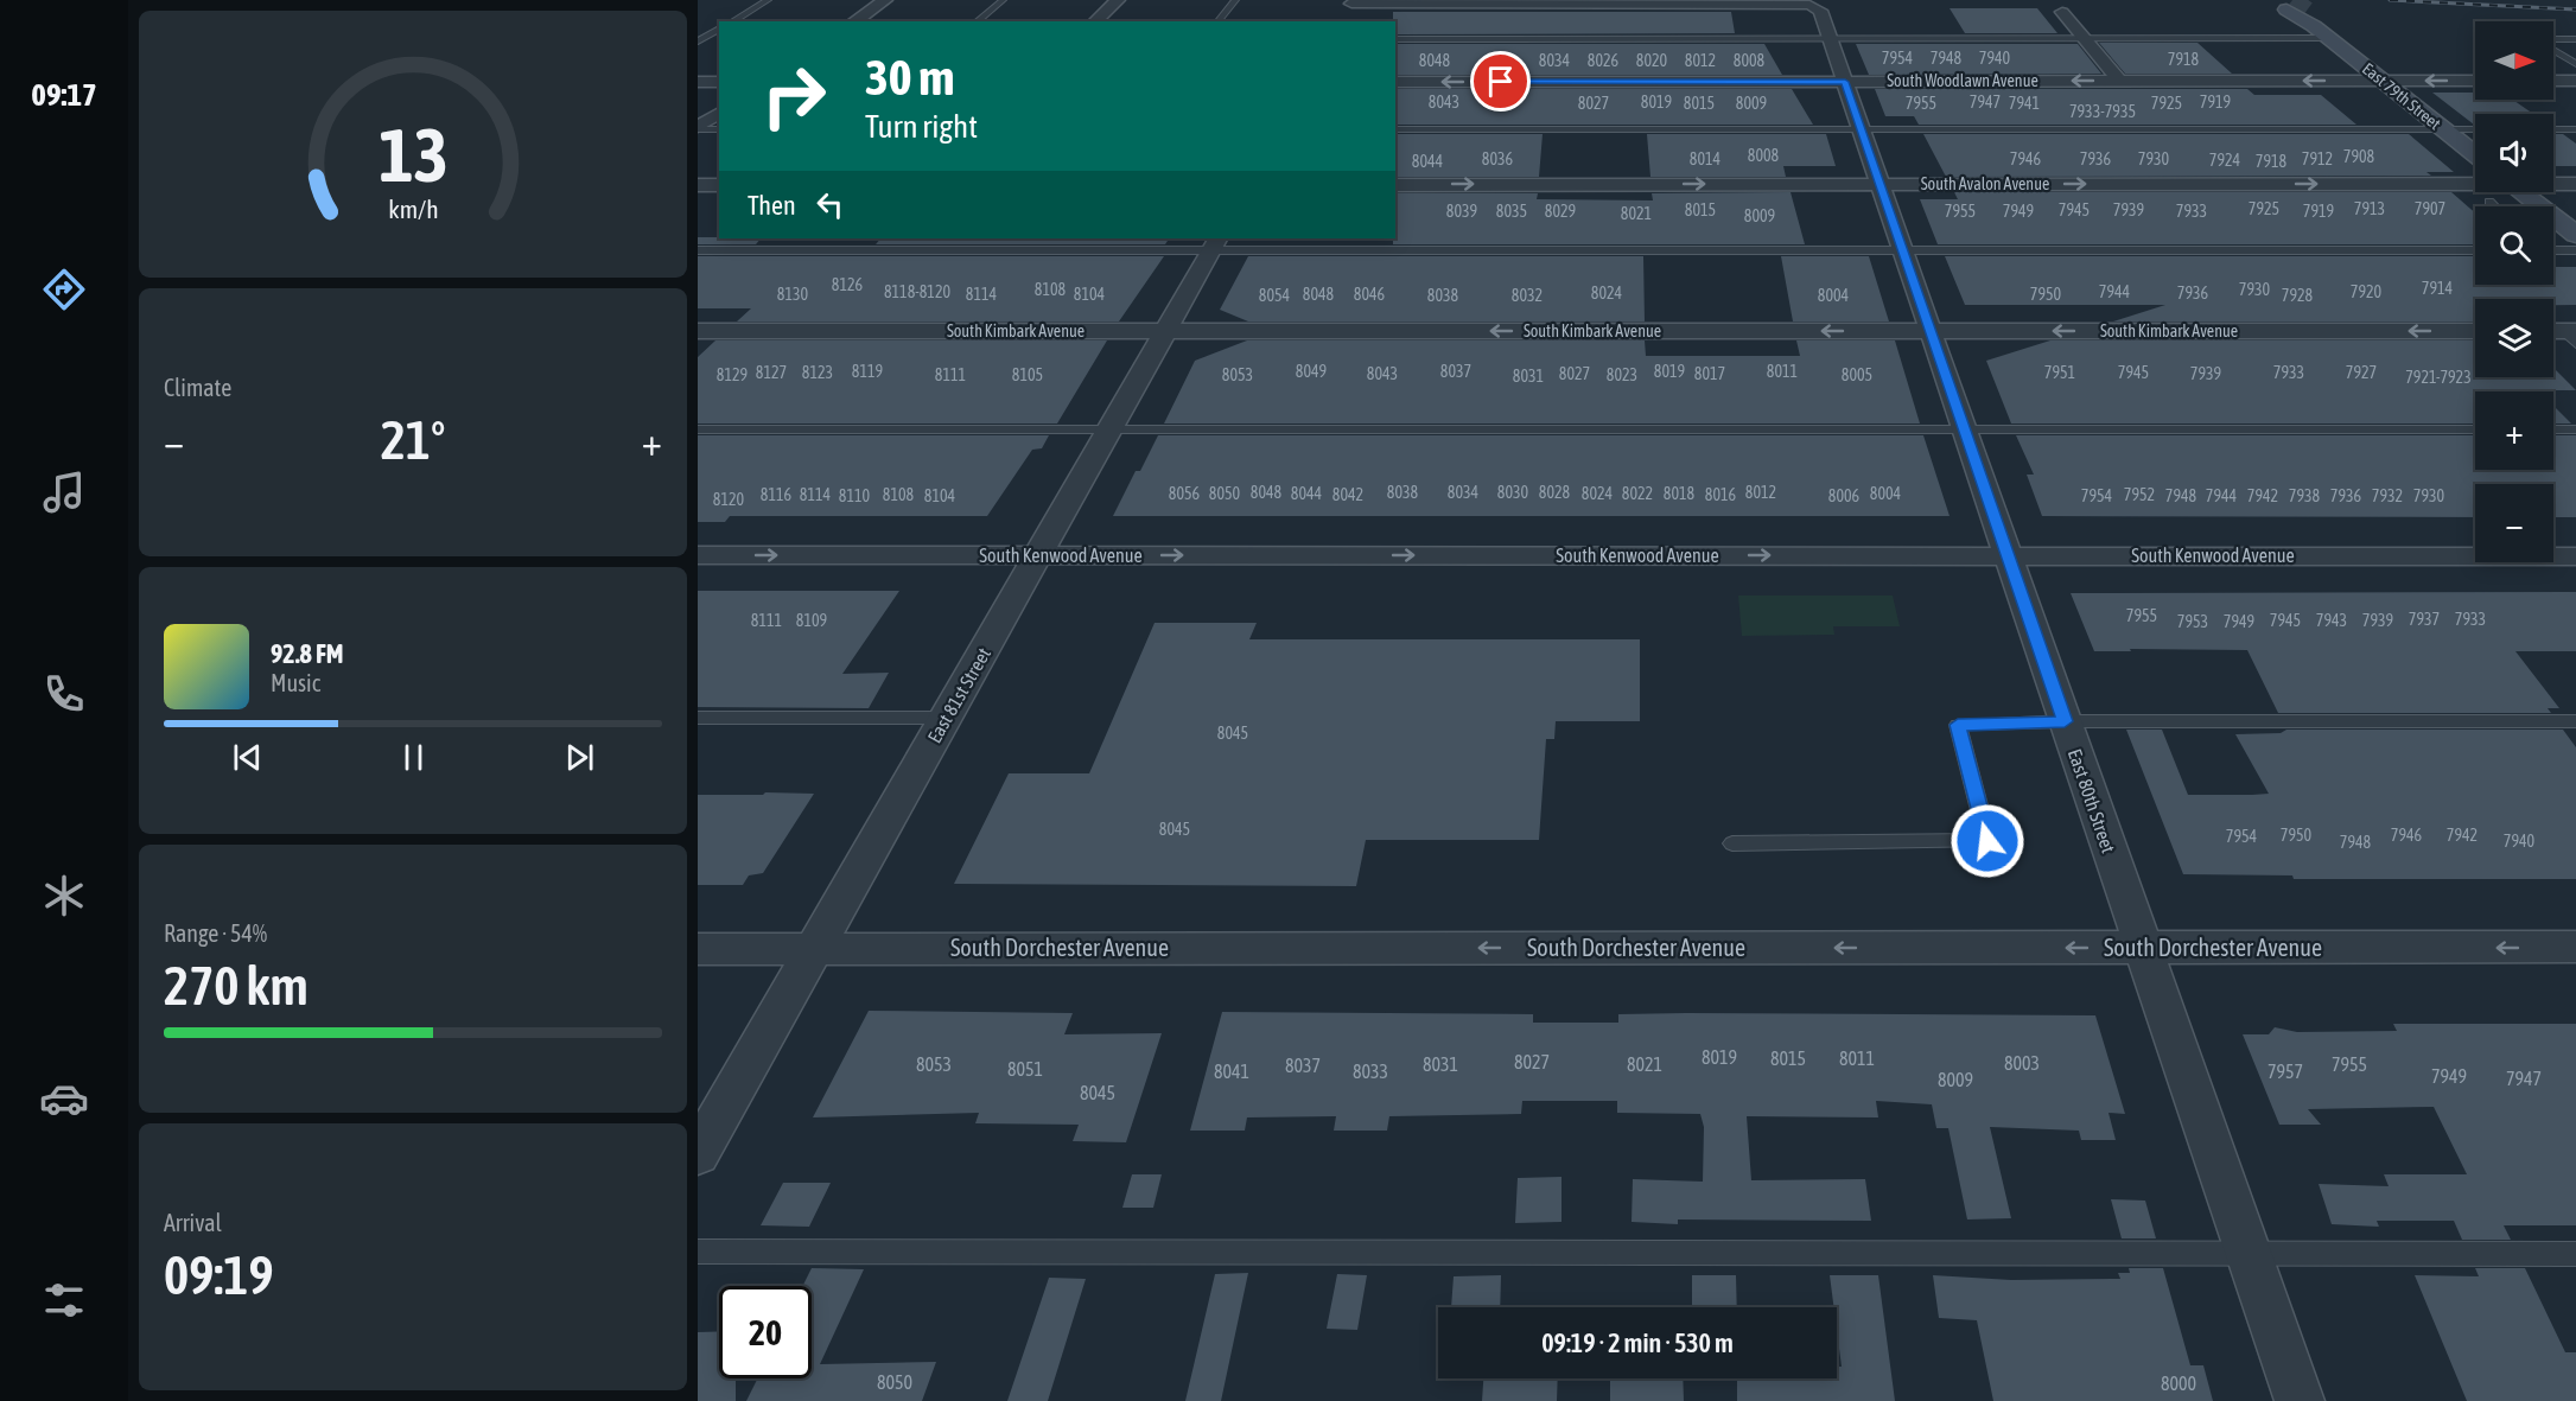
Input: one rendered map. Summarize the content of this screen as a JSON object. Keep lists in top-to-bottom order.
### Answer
{
  "streets": {
    "main road": ["East 79th Street"],
    "street": [
      "South Woodlawn Avenue",
      "South Avalon Avenue",
      "South Kimbark Avenue",
      "South Kenwood Avenue",
      "East 81st Street",
      "East 80th Street",
      "South Dorchester Avenue"
    ]
  },
  "crossings": [
    ["South Woodlawn Avenue", "East 79th Street"],
    ["South Woodlawn Avenue", "East 80th Street"],
    ["South Avalon Avenue", "East 80th Street"],
    ["South Kimbark Avenue", "East 81st Street"],
    ["South Kimbark Avenue", "East 80th Street"],
    ["South Kenwood Avenue", "East 81st Street"],
    ["South Kenwood Avenue", "East 80th Street"],
    ["East 81st Street", "South Dorchester Avenue"],
    ["East 80th Street", "South Dorchester Avenue"]
  ],
  "one_way": [
    "South Woodlawn Avenue",
    "South Avalon Avenue",
    "South Kimbark Avenue",
    "South Kenwood Avenue",
    "South Dorchester Avenue"
  ],
  "house_numbers": [
    "7954",
    "7948",
    "7940",
    "7918",
    "8048",
    "8034",
    "8026",
    "8020",
    "8012",
    "8008",
    "8043",
    "8019",
    "7947",
    "7919",
    "8027",
    "8015",
    "8009",
    "7955",
    "7941",
    "7925",
    "7933-7935",
    "8008",
    "7908",
    "8036",
    "8014",
    "7946",
    "7936",
    "7930",
    "7912",
    "7924",
    "8044",
    "7918",
    "7925",
    "7913",
    "7907",
    "8015",
    "7945",
    "7939",
    "8039",
    "8035",
    "8029",
    "7955",
    "7949",
    "7933",
    "7919",
    "8021",
    "8009",
    "8126",
    "7914",
    "8108",
    "7930",
    "8118-8120",
    "7944",
    "7920",
    "8024",
    "7936",
    "8130",
    "8114",
    "8104",
    "8048",
    "8046",
    "7950",
    "8054",
    "8038",
    "8032",
    "8004",
    "7928",
    "8119",
    "8049",
    "8037",
    "8019",
    "8011",
    "8127",
    "8123",
    "7951",
    "7945",
    "7933",
    "7927",
    "8043",
    "8027",
    "8017",
    "7939",
    "8129",
    "8111",
    "8105",
    "8053",
    "8023",
    "8005",
    "8031",
    "7921-7923",
    "8048",
    "8038",
    "8034",
    "8030",
    "8028",
    "8012",
    "8056",
    "8050",
    "8044",
    "8024",
    "8022",
    "8018",
    "8004",
    "8116",
    "8114",
    "8108",
    "8042",
    "8016",
    "7952",
    "8110",
    "8104",
    "8006",
    "7954",
    "7948",
    "7944",
    "7942",
    "7938",
    "7936",
    "7932",
    "7930",
    "8120",
    "7955",
    "7937",
    "7933",
    "8111",
    "8109",
    "7945",
    "7943",
    "7939",
    "7953",
    "7949",
    "8045",
    "8045",
    "7950",
    "7946",
    "7942",
    "7954",
    "7940",
    "7948",
    "8019",
    "8015",
    "8011",
    "8027",
    "8003",
    "8053",
    "8031",
    "8021",
    "7955",
    "8037",
    "8051",
    "8041",
    "8033",
    "7957",
    "7949",
    "7947",
    "8009",
    "8045",
    "8050",
    "8000"
  ],
  "north": "right",
  "page": {
    "tabs": "09:17",
    "map_buttons": ["+", "−"],
    "turn": ["30 m", "Turn right"],
    "then": "Then",
    "tile": [
      "Climate",
      ["Range · 54%", "270 km"],
      ["Arrival", "09:19"]
    ],
    "heat": ["−", "21°", "+"],
    "song": ["92.8 FM", "Music"],
    "limit": "20",
    "trip": "09:19 · 2 min · 530 m",
    "gauge": ["13", "km/h"]
  }
}
